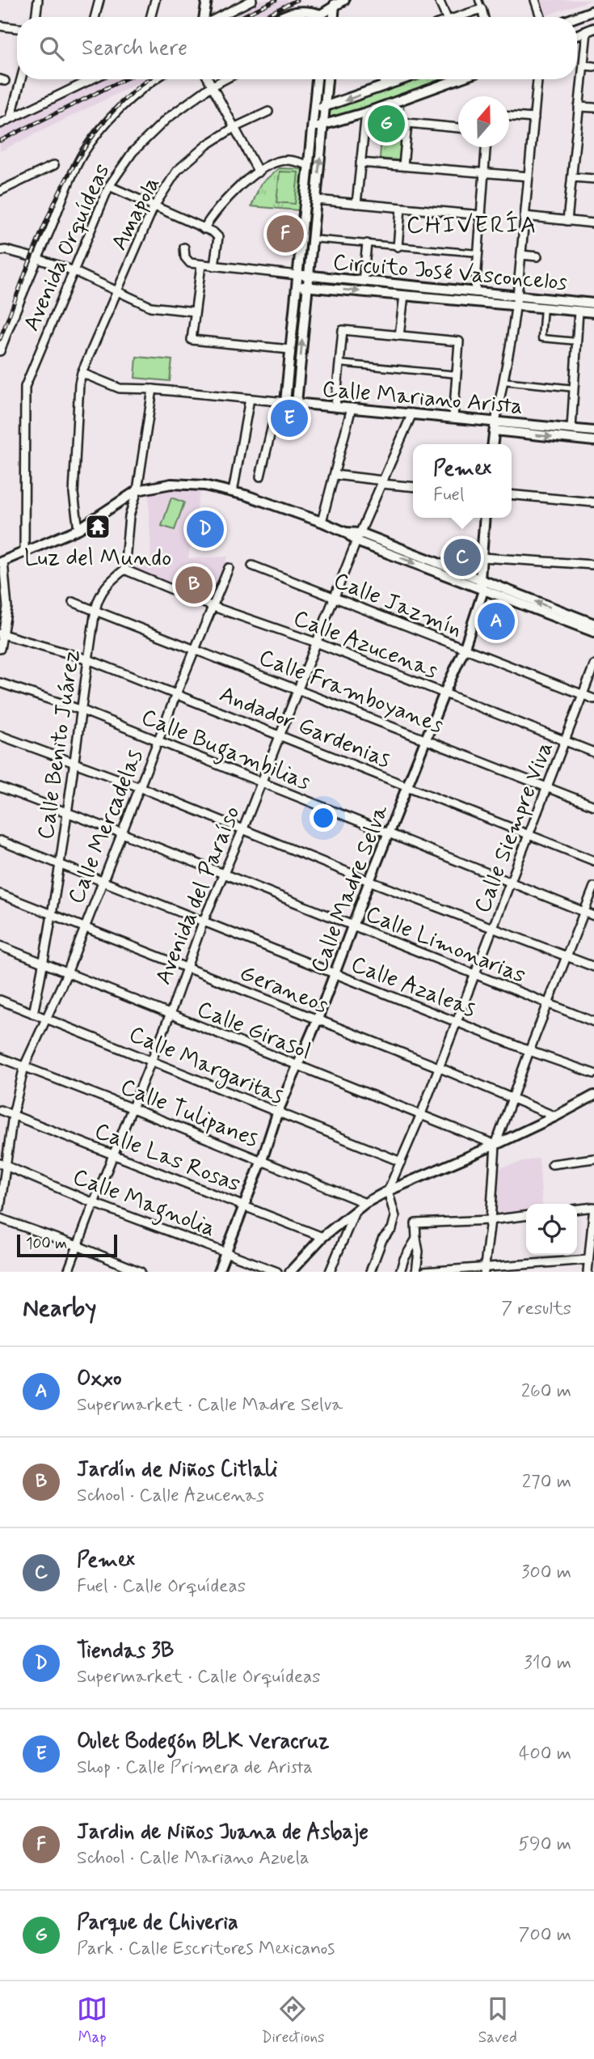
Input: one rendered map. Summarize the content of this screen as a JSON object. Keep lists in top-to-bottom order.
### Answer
{
  "streets": {
    "street": [
      "Amapola",
      "Avenida Orquídeas",
      "Circuito José Vasconcelos",
      "Calle Mariano Arista",
      "Calle Jazmín",
      "Calle Azucenas",
      "Calle Framboyanes",
      "Andador Gardenias",
      "Calle Benito Juárez",
      "Calle Bugambilias",
      "Calle Mercadelas",
      "Calle Siempre Viva",
      "Calle Madre Selva",
      "Avenida del Paraíso",
      "Calle Limonarias",
      "Calle Azaleas",
      "Geraneos",
      "Calle Girasol",
      "Calle Margaritas",
      "Calle Tulipanes",
      "Calle Las Rosas",
      "Calle Magnolia"
    ]
  },
  "crossings": [
    ["Amapola", "Calle Mariano Arista"],
    ["Calle Mariano Arista", "Avenida del Paraíso"],
    ["Calle Jazmín", "Calle Siempre Viva"],
    ["Calle Jazmín", "Calle Madre Selva"],
    ["Calle Jazmín", "Avenida del Paraíso"],
    ["Calle Azucenas", "Calle Benito Juárez"],
    ["Calle Azucenas", "Calle Mercadelas"],
    ["Calle Azucenas", "Calle Siempre Viva"],
    ["Calle Azucenas", "Calle Madre Selva"],
    ["Calle Azucenas", "Avenida del Paraíso"],
    ["Calle Framboyanes", "Calle Benito Juárez"],
    ["Calle Framboyanes", "Calle Mercadelas"],
    ["Calle Framboyanes", "Calle Siempre Viva"],
    ["Calle Framboyanes", "Calle Madre Selva"],
    ["Calle Framboyanes", "Avenida del Paraíso"],
    ["Andador Gardenias", "Calle Benito Juárez"],
    ["Andador Gardenias", "Calle Mercadelas"],
    ["Andador Gardenias", "Calle Siempre Viva"],
    ["Andador Gardenias", "Calle Madre Selva"],
    ["Andador Gardenias", "Avenida del Paraíso"],
    ["Calle Benito Juárez", "Calle Bugambilias"],
    ["Calle Benito Juárez", "Calle Limonarias"],
    ["Calle Benito Juárez", "Calle Azaleas"],
    ["Calle Benito Juárez", "Geraneos"],
    ["Calle Benito Juárez", "Calle Girasol"],
    ["Calle Benito Juárez", "Calle Margaritas"],
    ["Calle Bugambilias", "Calle Mercadelas"],
    ["Calle Bugambilias", "Calle Siempre Viva"],
    ["Calle Bugambilias", "Calle Madre Selva"],
    ["Calle Bugambilias", "Avenida del Paraíso"],
    ["Calle Mercadelas", "Calle Limonarias"],
    ["Calle Mercadelas", "Calle Azaleas"],
    ["Calle Mercadelas", "Geraneos"],
    ["Calle Mercadelas", "Calle Girasol"],
    ["Calle Mercadelas", "Calle Margaritas"],
    ["Calle Mercadelas", "Calle Tulipanes"],
    ["Calle Mercadelas", "Calle Las Rosas"],
    ["Calle Mercadelas", "Calle Magnolia"],
    ["Calle Siempre Viva", "Calle Limonarias"],
    ["Calle Siempre Viva", "Calle Azaleas"],
    ["Calle Siempre Viva", "Geraneos"],
    ["Calle Siempre Viva", "Calle Girasol"],
    ["Calle Siempre Viva", "Calle Margaritas"],
    ["Calle Madre Selva", "Calle Limonarias"],
    ["Calle Madre Selva", "Calle Azaleas"],
    ["Calle Madre Selva", "Geraneos"],
    ["Calle Madre Selva", "Calle Girasol"],
    ["Calle Madre Selva", "Calle Margaritas"],
    ["Calle Madre Selva", "Calle Tulipanes"],
    ["Calle Madre Selva", "Calle Las Rosas"],
    ["Calle Madre Selva", "Calle Magnolia"],
    ["Avenida del Paraíso", "Calle Limonarias"],
    ["Avenida del Paraíso", "Calle Azaleas"],
    ["Avenida del Paraíso", "Geraneos"],
    ["Avenida del Paraíso", "Calle Girasol"],
    ["Avenida del Paraíso", "Calle Margaritas"],
    ["Avenida del Paraíso", "Calle Tulipanes"],
    ["Avenida del Paraíso", "Calle Las Rosas"],
    ["Avenida del Paraíso", "Calle Magnolia"]
  ],
  "districts": ["CHIVERÍA"],
  "places": {
    "temple": ["Luz del Mundo"]
  },
  "scale_bar": "100 m",
  "north": "top",
  "page": {
    "search": "Search here",
    "pins": [
      "G",
      "F",
      "E",
      "D",
      "C",
      "B",
      "A"
    ],
    "popup": ["Pemex", "Fuel"],
    "scale": "100 m",
    "heading": ["Nearby", "7 results"],
    "list": [
      {
        "mark": "A",
        "name": "Oxxo",
        "note": "Supermarket · Calle Madre Selva",
        "value": "260 m"
      },
      {
        "mark": "B",
        "name": "Jardín de Niños Citlali",
        "note": "School · Calle Azucenas",
        "value": "270 m"
      },
      {
        "mark": "C",
        "name": "Pemex",
        "note": "Fuel · Calle Orquídeas",
        "value": "300 m"
      },
      {
        "mark": "D",
        "name": "Tiendas 3B",
        "note": "Supermarket · Calle Orquídeas",
        "value": "310 m"
      },
      {
        "mark": "E",
        "name": "Oulet Bodegón BLK Veracruz",
        "note": "Shop · Calle Primera de Arista",
        "value": "400 m"
      },
      {
        "mark": "F",
        "name": "Jardin de Niños Juana de Asbaje",
        "note": "School · Calle Mariano Azuela",
        "value": "590 m"
      },
      {
        "mark": "G",
        "name": "Parque de Chiveria",
        "note": "Park · Calle Escritores Mexicanos",
        "value": "700 m"
      }
    ],
    "nav": ["Map", "Directions", "Saved"]
  }
}
